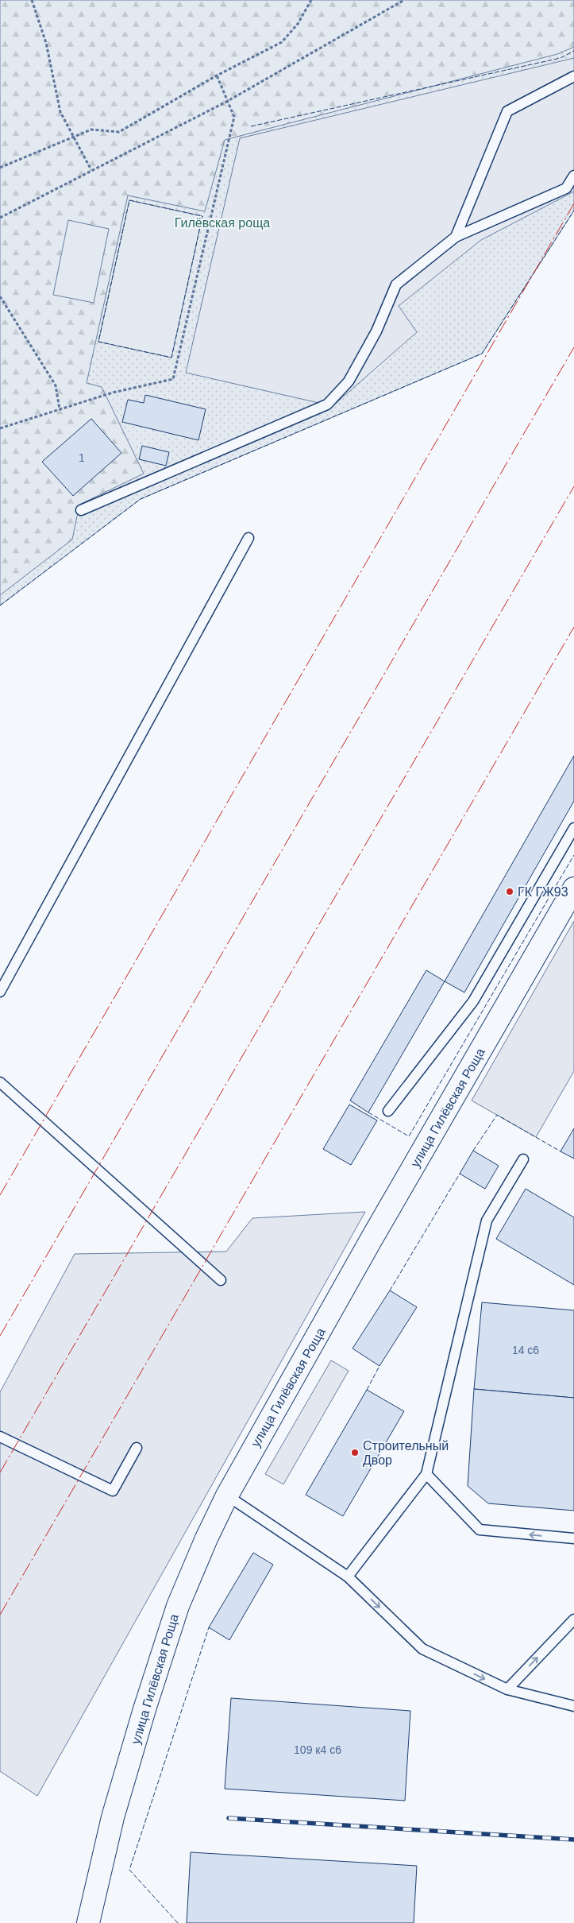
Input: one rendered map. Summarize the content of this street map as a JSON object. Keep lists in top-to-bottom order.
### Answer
{
  "streets": {
    "street": ["улица Гилёвская Роща"]
  },
  "parks": ["Гилёвская роща"],
  "places": ["ГК ГЖ93", "Строительный Двор"],
  "house_numbers": ["1", "14 с6", "109 к4 с6"]
}
